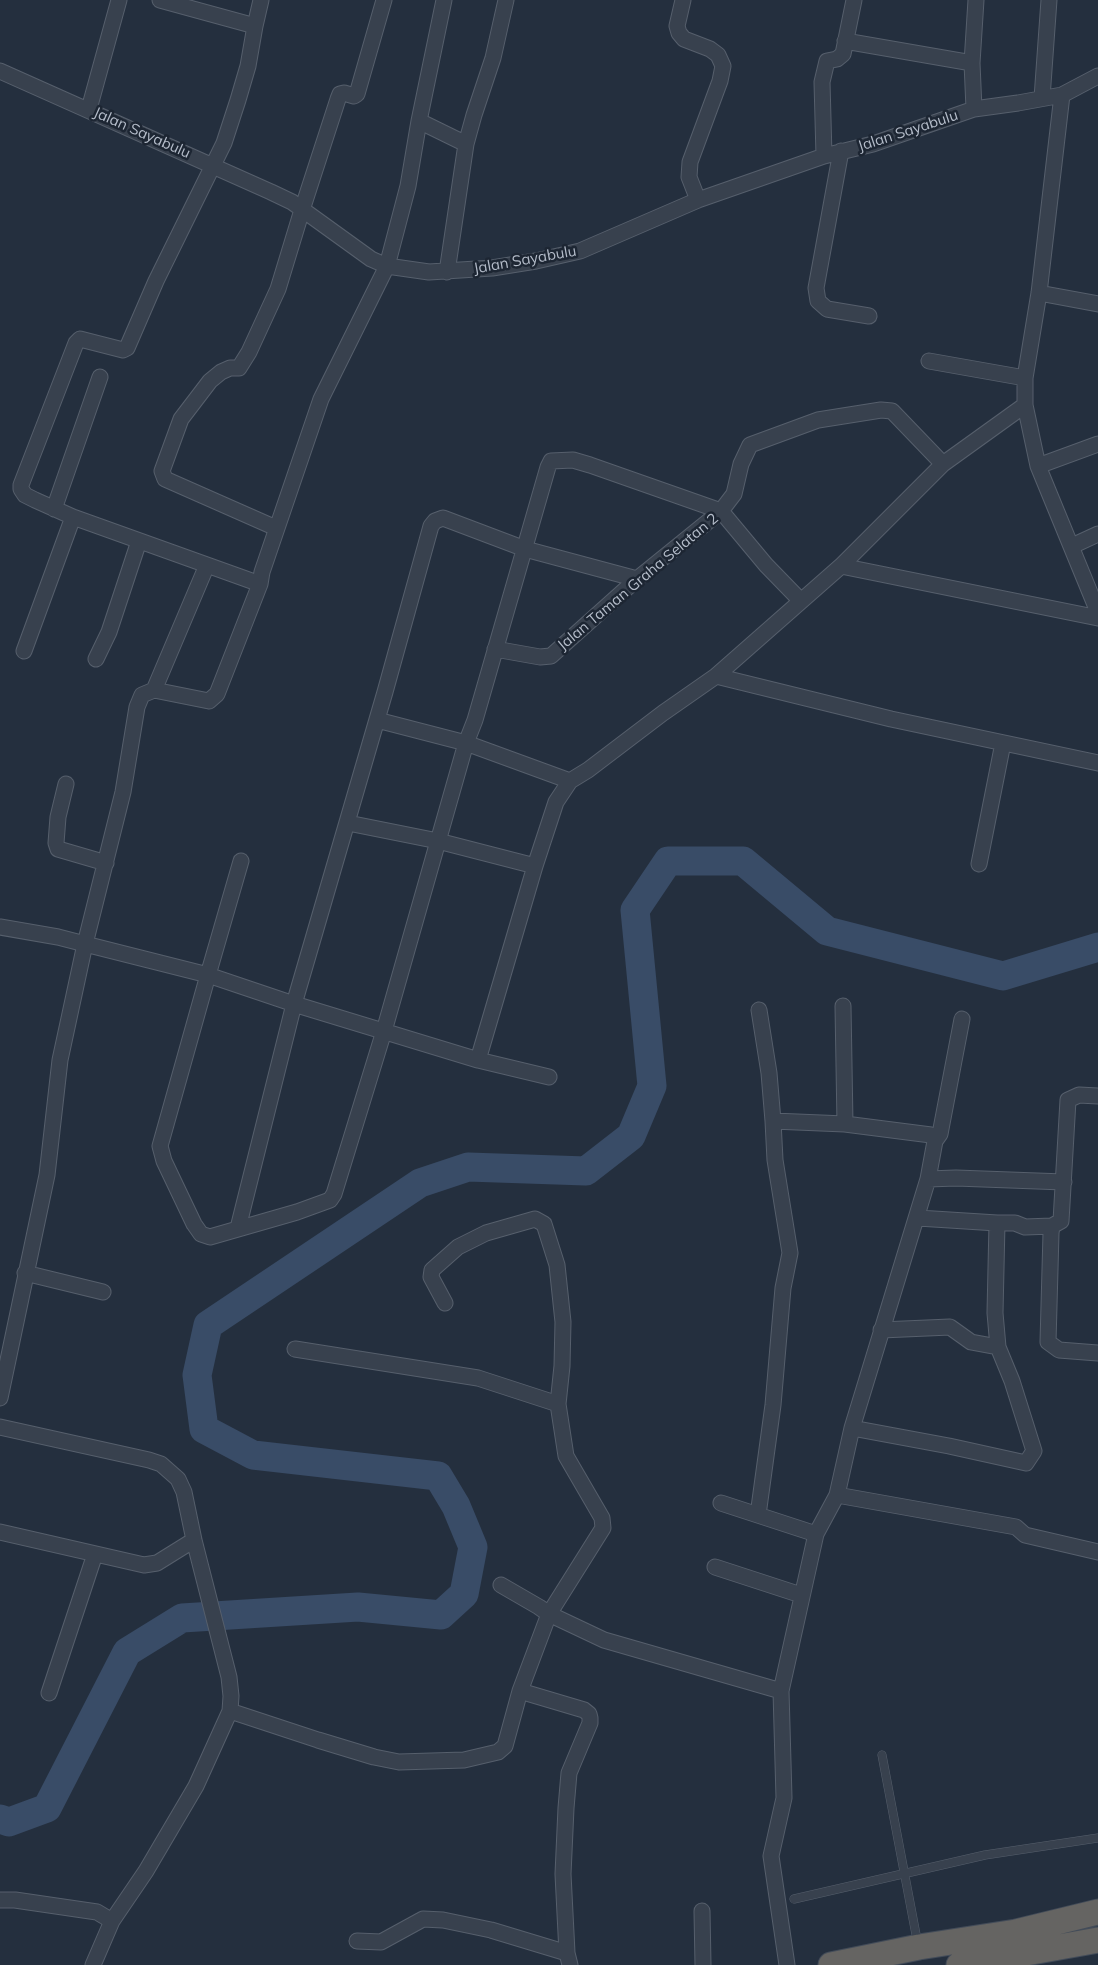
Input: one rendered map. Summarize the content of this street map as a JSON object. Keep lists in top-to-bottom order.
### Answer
{
  "streets": {
    "street": ["Jalan Sayabulu", "Jalan Taman Graha Selatan 2"]
  }
}
